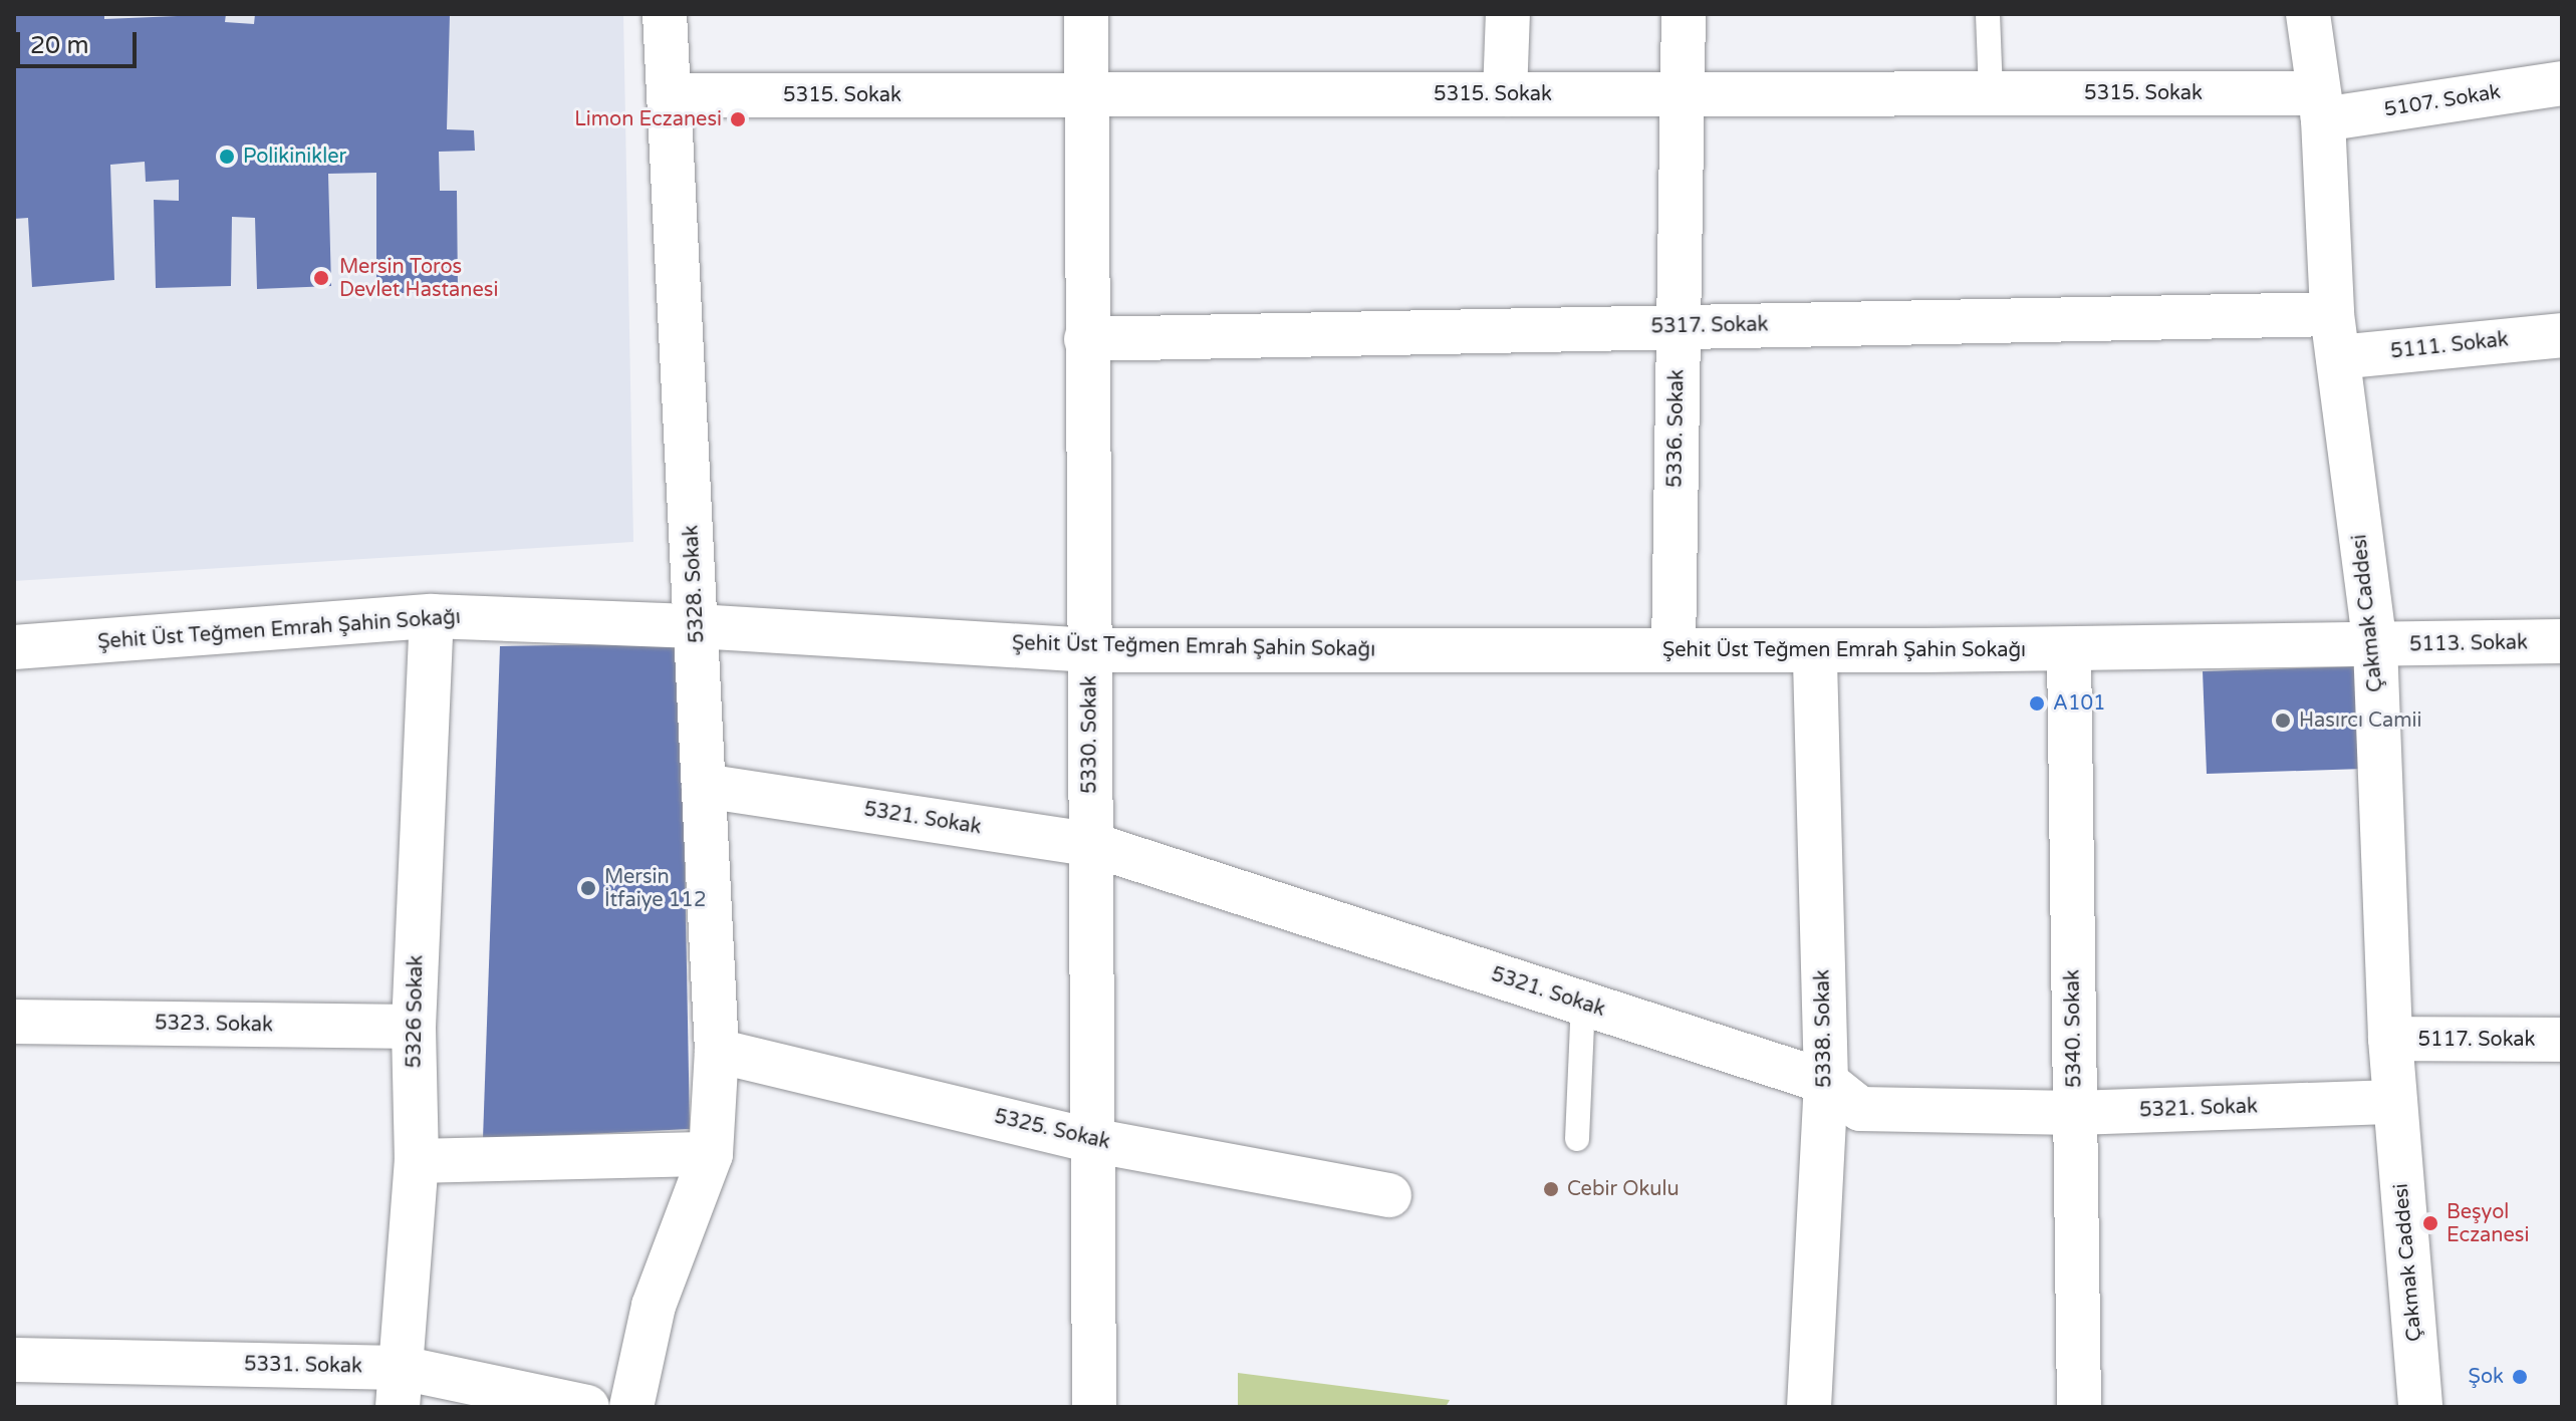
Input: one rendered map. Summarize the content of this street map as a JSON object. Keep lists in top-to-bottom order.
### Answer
{
  "streets": {
    "street": [
      "5315. Sokak",
      "5107. Sokak",
      "5317. Sokak",
      "5111. Sokak",
      "5336. Sokak",
      "5328. Sokak",
      "Çakmak Caddesi",
      "Şehit Üst Teğmen Emrah Şahin Sokağı",
      "5113. Sokak",
      "5330. Sokak",
      "5321. Sokak",
      "5326 Sokak",
      "5323. Sokak",
      "5338. Sokak",
      "5340. Sokak",
      "5117. Sokak",
      "5325. Sokak",
      "5331. Sokak"
    ]
  },
  "crossings": [
    ["5315. Sokak", "5107. Sokak"],
    ["5315. Sokak", "5336. Sokak"],
    ["5315. Sokak", "5328. Sokak"],
    ["5315. Sokak", "Çakmak Caddesi"],
    ["5315. Sokak", "5330. Sokak"],
    ["5107. Sokak", "Çakmak Caddesi"],
    ["5317. Sokak", "5336. Sokak"],
    ["5317. Sokak", "Çakmak Caddesi"],
    ["5317. Sokak", "5330. Sokak"],
    ["5111. Sokak", "Çakmak Caddesi"],
    ["5336. Sokak", "Şehit Üst Teğmen Emrah Şahin Sokağı"],
    ["5328. Sokak", "Şehit Üst Teğmen Emrah Şahin Sokağı"],
    ["5328. Sokak", "5321. Sokak"],
    ["5328. Sokak", "5325. Sokak"],
    ["Çakmak Caddesi", "Şehit Üst Teğmen Emrah Şahin Sokağı"],
    ["Çakmak Caddesi", "5113. Sokak"],
    ["Çakmak Caddesi", "5321. Sokak"],
    ["Çakmak Caddesi", "5117. Sokak"],
    ["Şehit Üst Teğmen Emrah Şahin Sokağı", "5113. Sokak"],
    ["Şehit Üst Teğmen Emrah Şahin Sokağı", "5330. Sokak"],
    ["Şehit Üst Teğmen Emrah Şahin Sokağı", "5326 Sokak"],
    ["Şehit Üst Teğmen Emrah Şahin Sokağı", "5338. Sokak"],
    ["Şehit Üst Teğmen Emrah Şahin Sokağı", "5340. Sokak"],
    ["5330. Sokak", "5321. Sokak"],
    ["5330. Sokak", "5325. Sokak"],
    ["5321. Sokak", "5338. Sokak"],
    ["5321. Sokak", "5340. Sokak"],
    ["5326 Sokak", "5323. Sokak"],
    ["5326 Sokak", "5331. Sokak"]
  ],
  "places": [
    "Limon Eczanesi",
    "Polikinikler",
    "Mersin Toros Devlet Hastanesi",
    "A101",
    "Hasırcı Camii",
    "Mersin İtfaiye 112",
    "Cebir Okulu",
    "Beşyol Eczanesi",
    "Şok"
  ],
  "scale_bar": "20 m"
}
